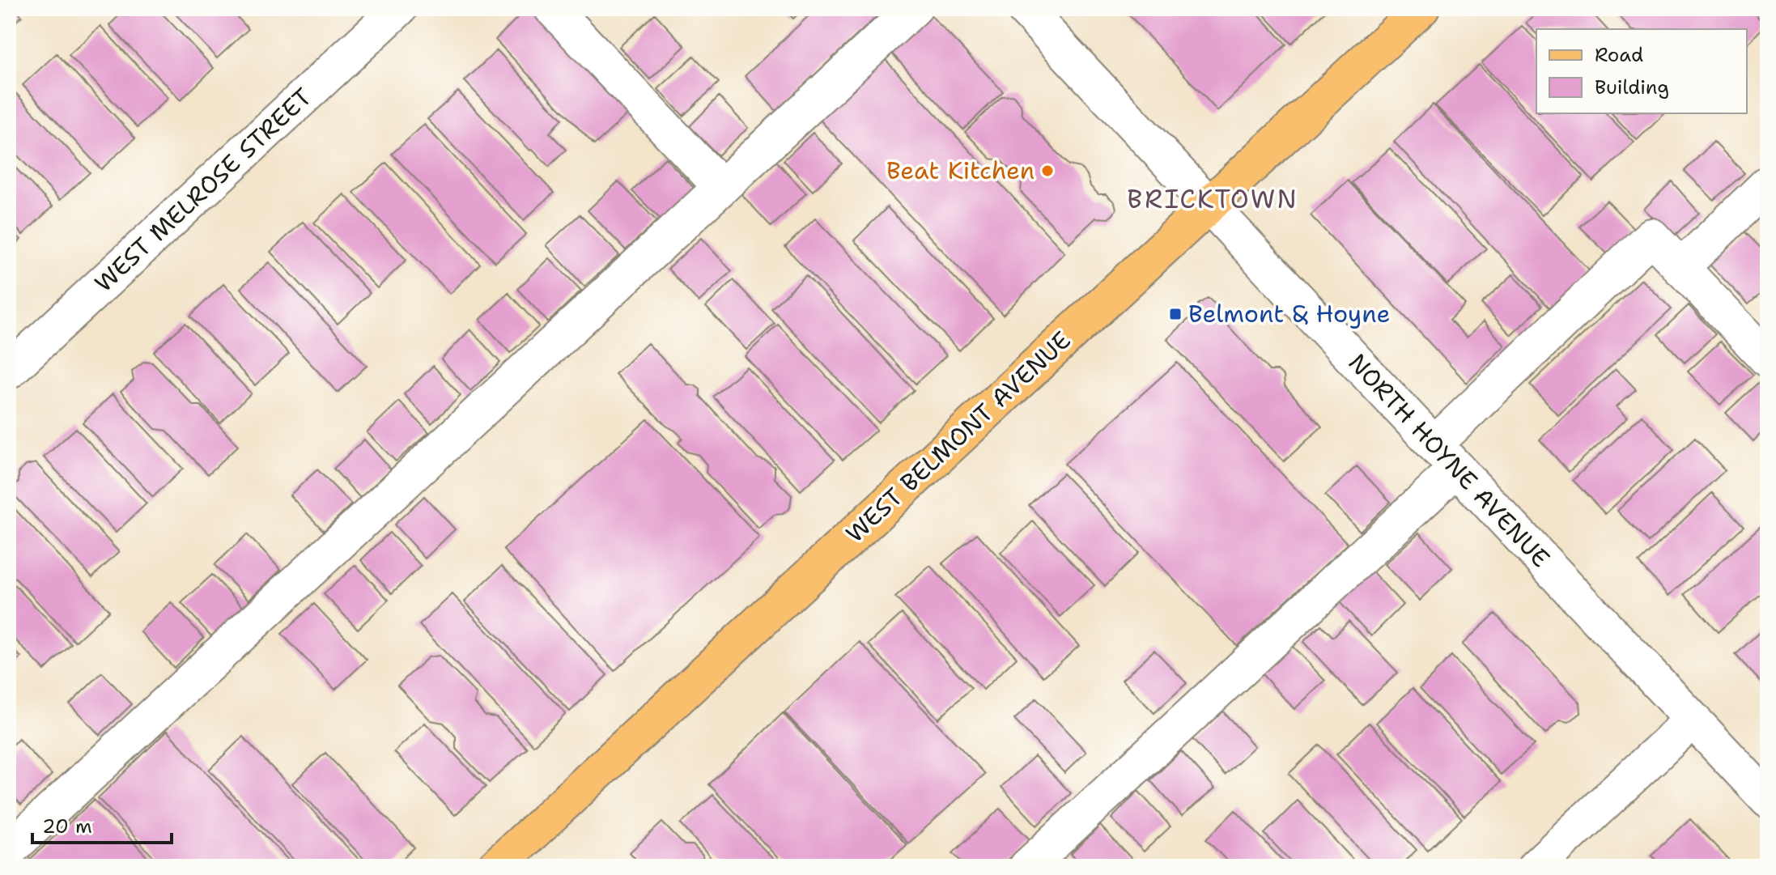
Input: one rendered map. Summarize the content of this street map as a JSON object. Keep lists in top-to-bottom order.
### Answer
{
  "streets": {
    "main road": ["WEST BELMONT AVENUE"],
    "street": ["WEST MELROSE STREET", "NORTH HOYNE AVENUE"]
  },
  "crossings": [
    ["WEST BELMONT AVENUE", "NORTH HOYNE AVENUE"]
  ],
  "districts": ["BRICKTOWN"],
  "places": {
    "other": ["Beat Kitchen"],
    "transit": ["Belmont & Hoyne"]
  },
  "legend": ["Road", "Building"],
  "scale_bar": "20 m"
}
